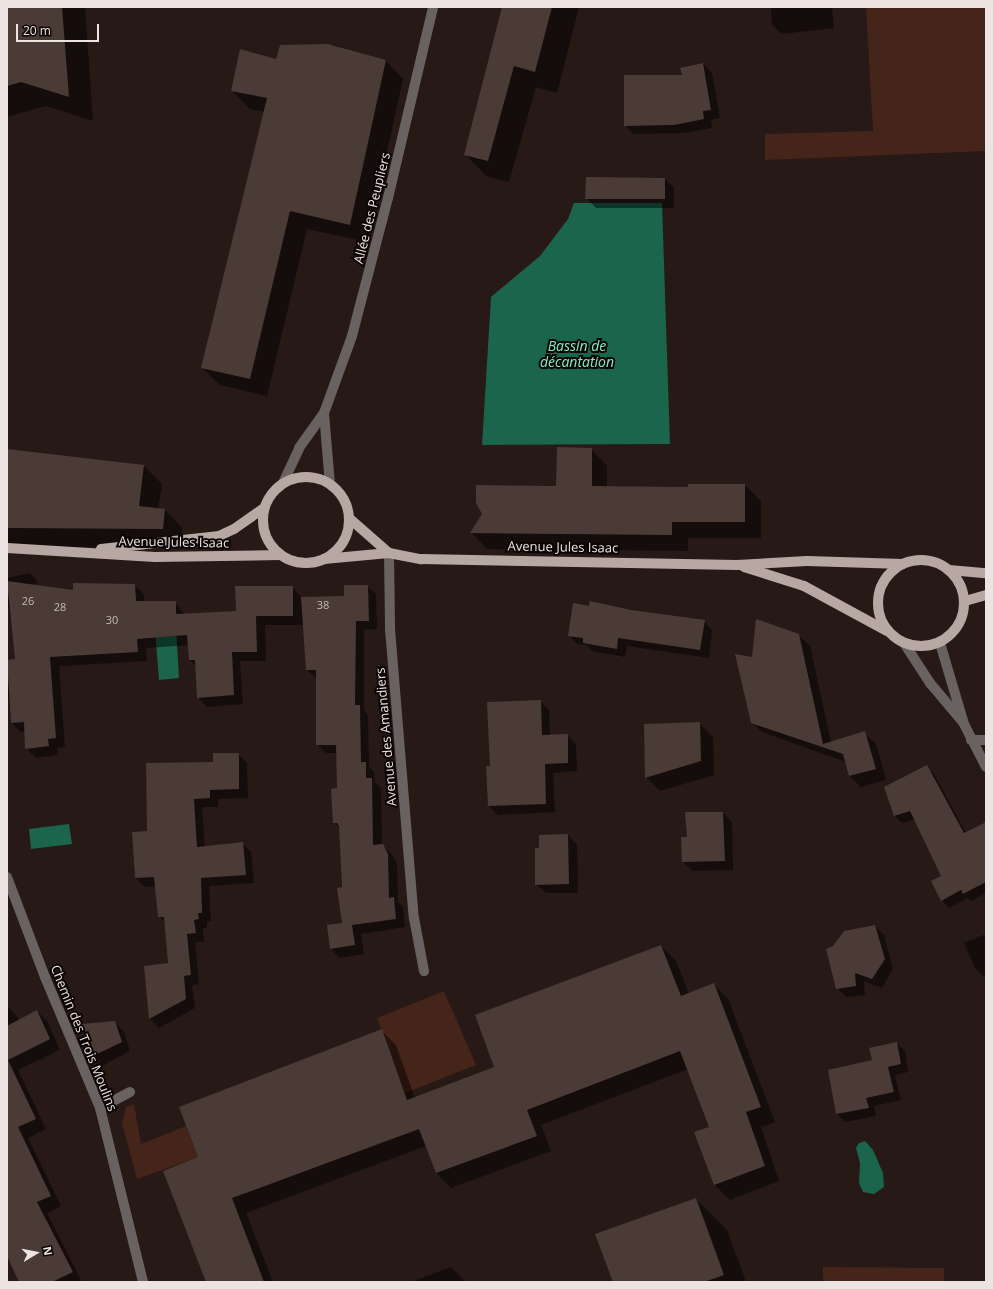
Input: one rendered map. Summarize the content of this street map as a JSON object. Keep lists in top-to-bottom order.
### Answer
{
  "streets": {
    "main road": ["Avenue Jules Isaac"],
    "street": ["Allée des Peupliers", "Avenue des Amandiers", "Chemin des Trois Moulins"]
  },
  "crossings": [
    ["Allée des Peupliers", "Avenue Jules Isaac"],
    ["Avenue Jules Isaac", "Avenue des Amandiers"]
  ],
  "water": ["Bassin de décantation"],
  "house_numbers": [
    "26",
    "38",
    "28",
    "30"
  ],
  "scale_bar": "20 m",
  "north": "right"
}
